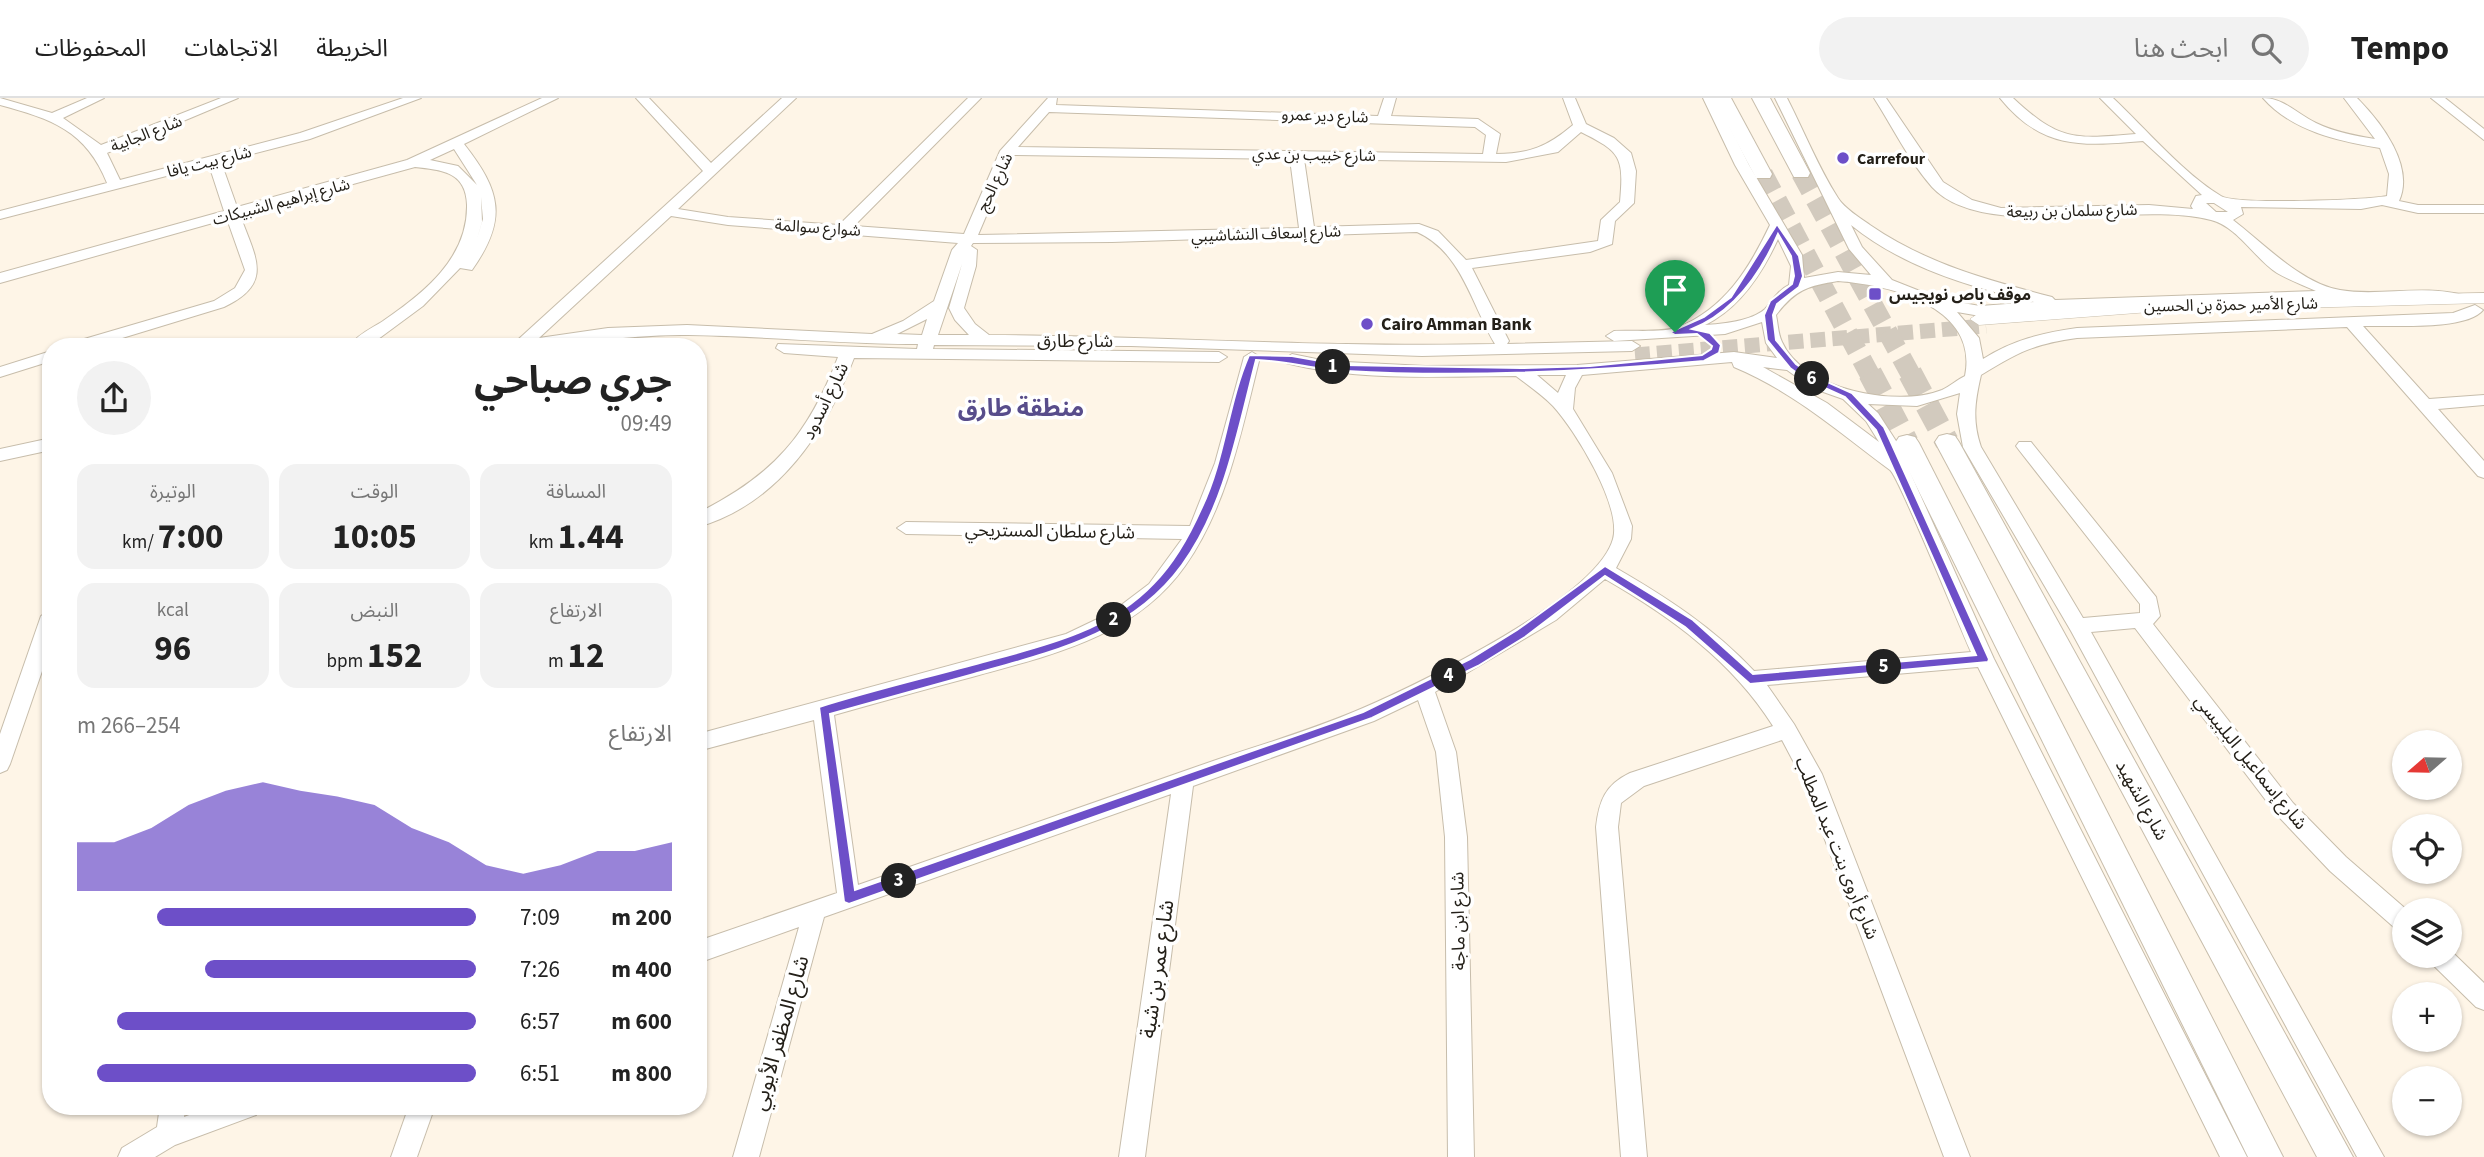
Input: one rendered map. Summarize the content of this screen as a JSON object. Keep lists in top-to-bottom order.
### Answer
{
  "streets": {
    "highway": ["شارع الشهيد"],
    "main road": ["شارع الأمير حمزة بن الحسين"],
    "street": [
      "شارع دير عمرو",
      "شارع الجابية",
      "شارع خبيب بن عدي",
      "شارع بيت يافا",
      "شارع الحج",
      "شارع إبراهيم الشبيكات",
      "شارع سلمان بن ربيعة",
      "شوارع سوالمة",
      "شارع إسعاف النشاشيبي",
      "شارع طارق",
      "شارع أسدود",
      "شارع سلطان المستريحي",
      "شارع إسماعيل البلبيسي",
      "شارع أروى بنت عبد المطلب",
      "شارع ابن ماجة",
      "شارع عمر بن شبة",
      "شارع المظفر الأيوبي"
    ]
  },
  "crossings": [
    ["شارع دير عمرو", "شارع خبيب بن عدي"],
    ["شارع دير عمرو", "شارع الحج"],
    ["شارع خبيب بن عدي", "شارع الحج"],
    ["شارع الحج", "شوارع سوالمة"],
    ["شارع الحج", "شارع إسعاف النشاشيبي"],
    ["شارع الحج", "شارع طارق"],
    ["شوارع سوالمة", "شارع إسعاف النشاشيبي"],
    ["شارع طارق", "شارع أسدود"]
  ],
  "districts": ["منطقة طارق"],
  "places": {
    "other": ["Carrefour", "Cairo Amman Bank"],
    "transit": ["موقف باص نويجيس"]
  },
  "north": "left",
  "page": {
    "header": "Tempo",
    "search": "ابحث هنا",
    "nav": ["الخريطة", "الاتجاهات", "المحفوظات"],
    "heading": ["جري صباحي", "09:49"],
    "pins": [
      "1",
      "6",
      "2",
      "5",
      "4",
      "3"
    ],
    "stats": [
      ["المسافة", "1.44 km"],
      ["الوقت", "10:05"],
      ["الوتيرة", "7:00 /km"],
      ["الارتفاع", "12 m"],
      ["النبض", "152 bpm"],
      ["kcal", "96"]
    ],
    "chart": ["الارتفاع", "254–266 m"],
    "map_buttons": ["+", "−"],
    "list": [
      {
        "name": "200 m",
        "note": "7:09"
      },
      {
        "name": "400 m",
        "note": "7:26"
      },
      {
        "name": "600 m",
        "note": "6:57"
      },
      {
        "name": "800 m",
        "note": "6:51"
      }
    ]
  }
}
